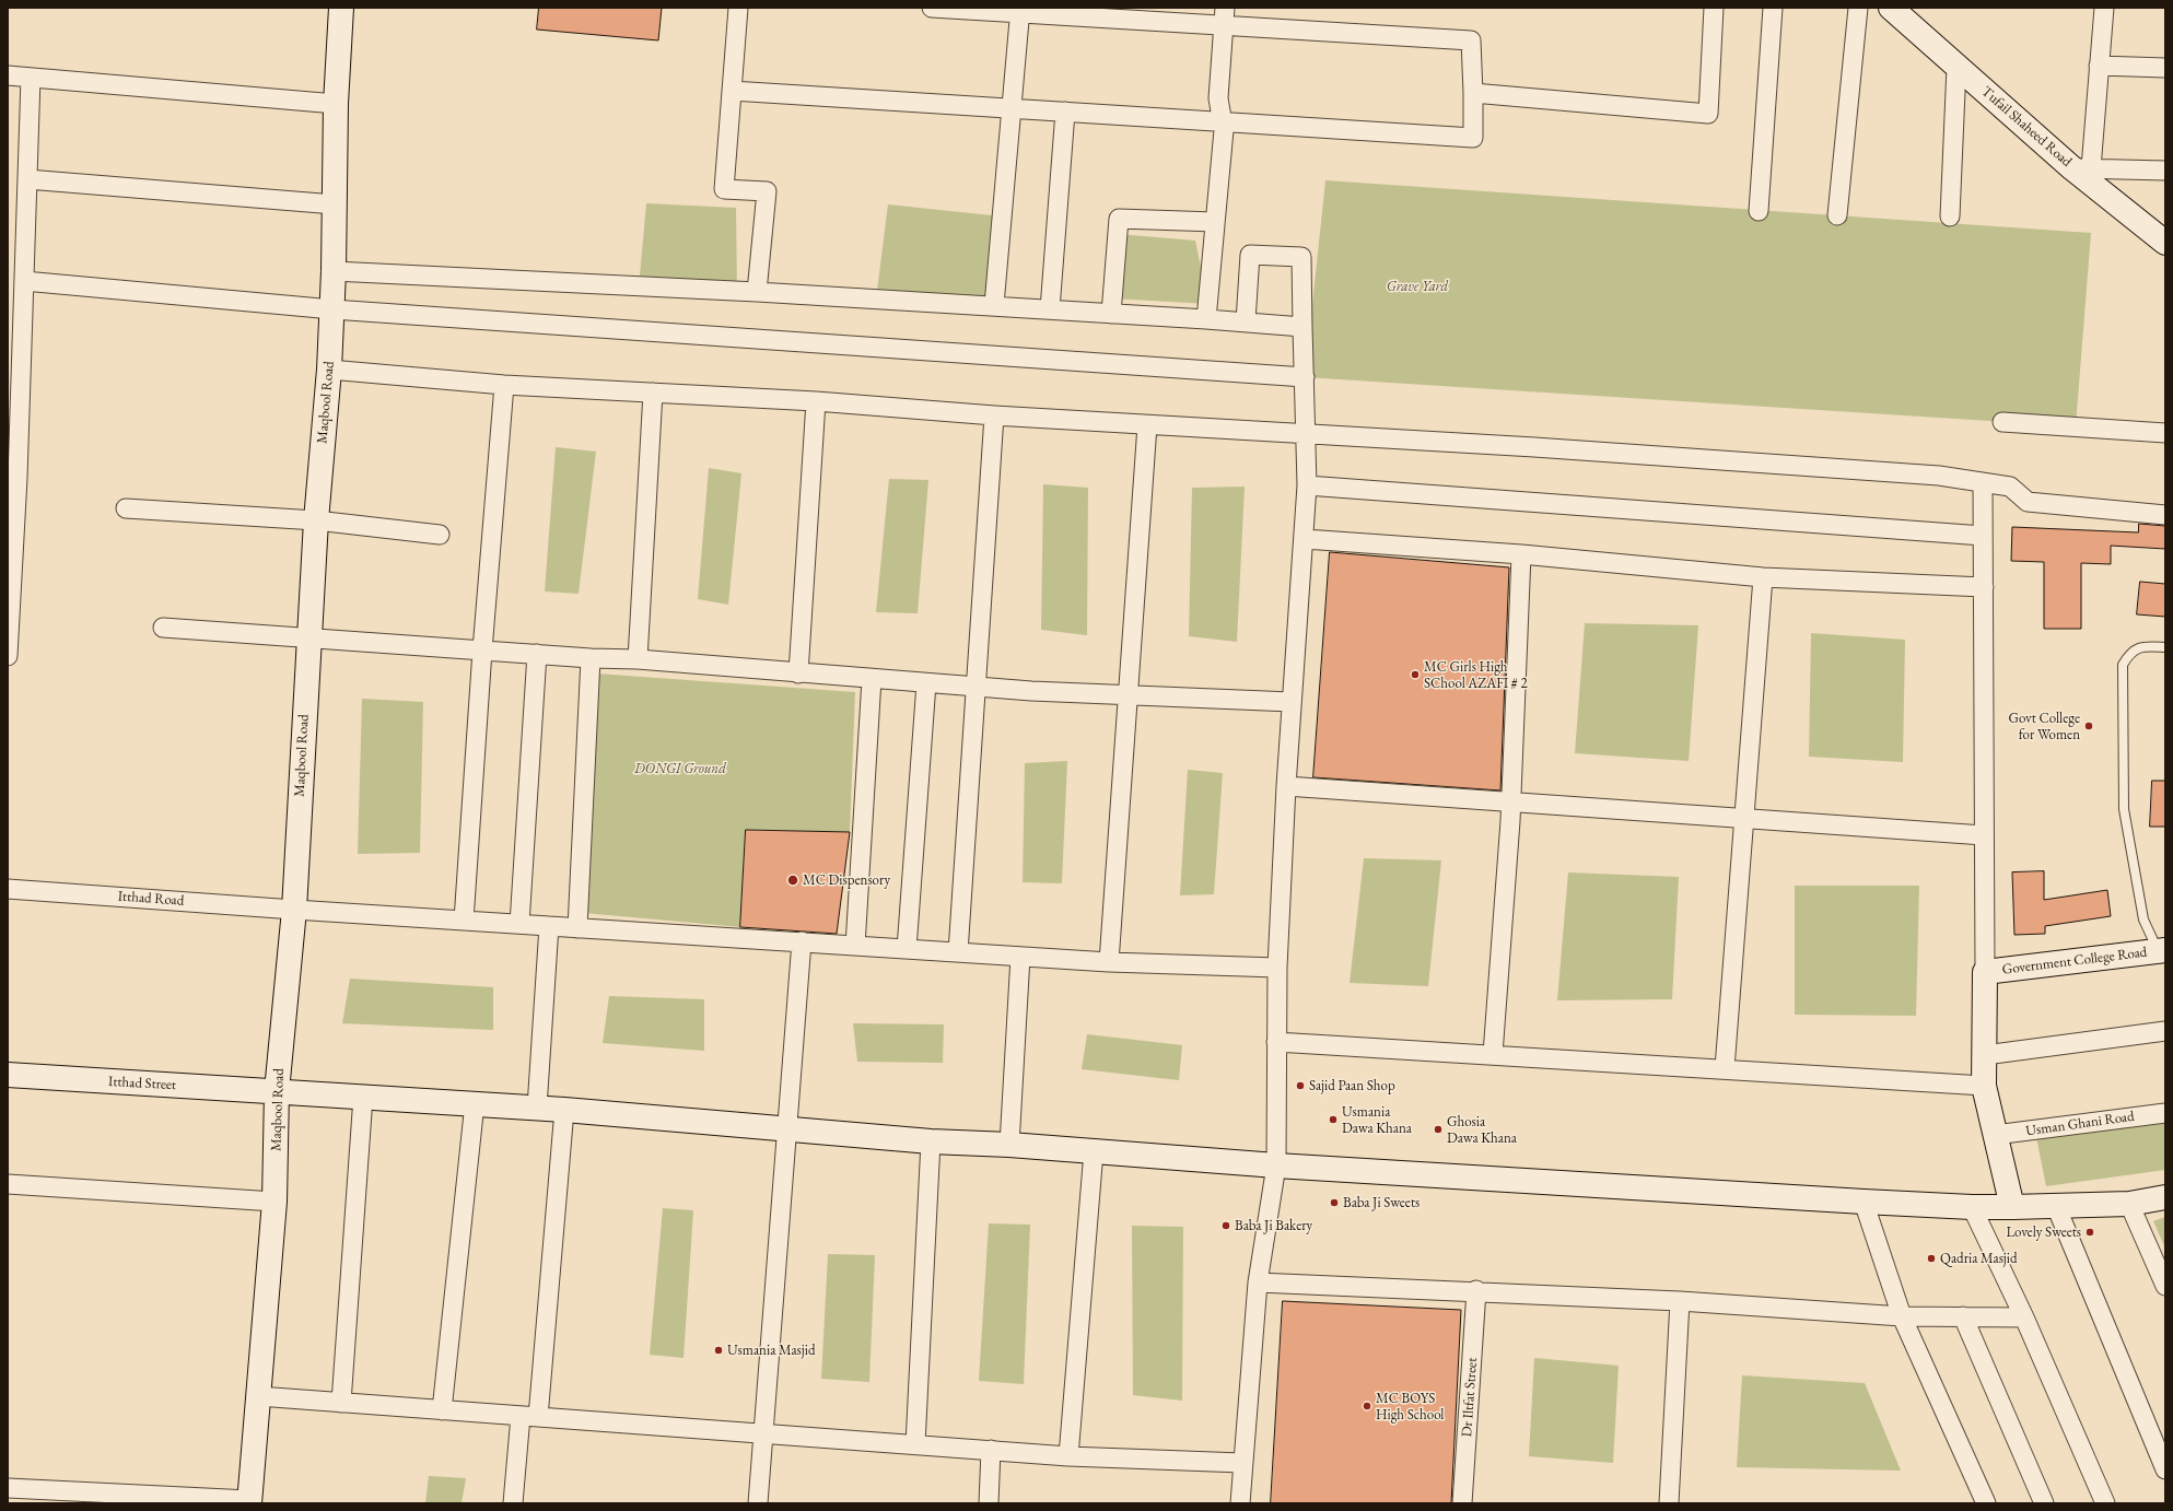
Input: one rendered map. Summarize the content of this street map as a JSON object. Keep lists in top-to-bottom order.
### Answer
{
  "streets": {
    "street": [
      "Tufail Shaheed Road",
      "Maqbool Road",
      "Itthad Road",
      "Government College Road",
      "Itthad Street",
      "Usman Ghani Road",
      "Dr Iltfat Street"
    ]
  },
  "crossings": [
    ["Maqbool Road", "Itthad Road"],
    ["Maqbool Road", "Itthad Street"]
  ],
  "parks": ["Grave Yard", "DONGI Ground"],
  "places": [
    "MC Girls High SChool AZAFI # 2",
    "Govt College for Women",
    "MC Dispensory",
    "Sajid Paan Shop",
    "Usmania Dawa Khana",
    "Ghosia Dawa Khana",
    "Baba Ji Sweets",
    "Baba Ji Bakery",
    "Lovely Sweets",
    "Qadria Masjid",
    "Usmania Masjid",
    "MC BOYS High School"
  ]
}
